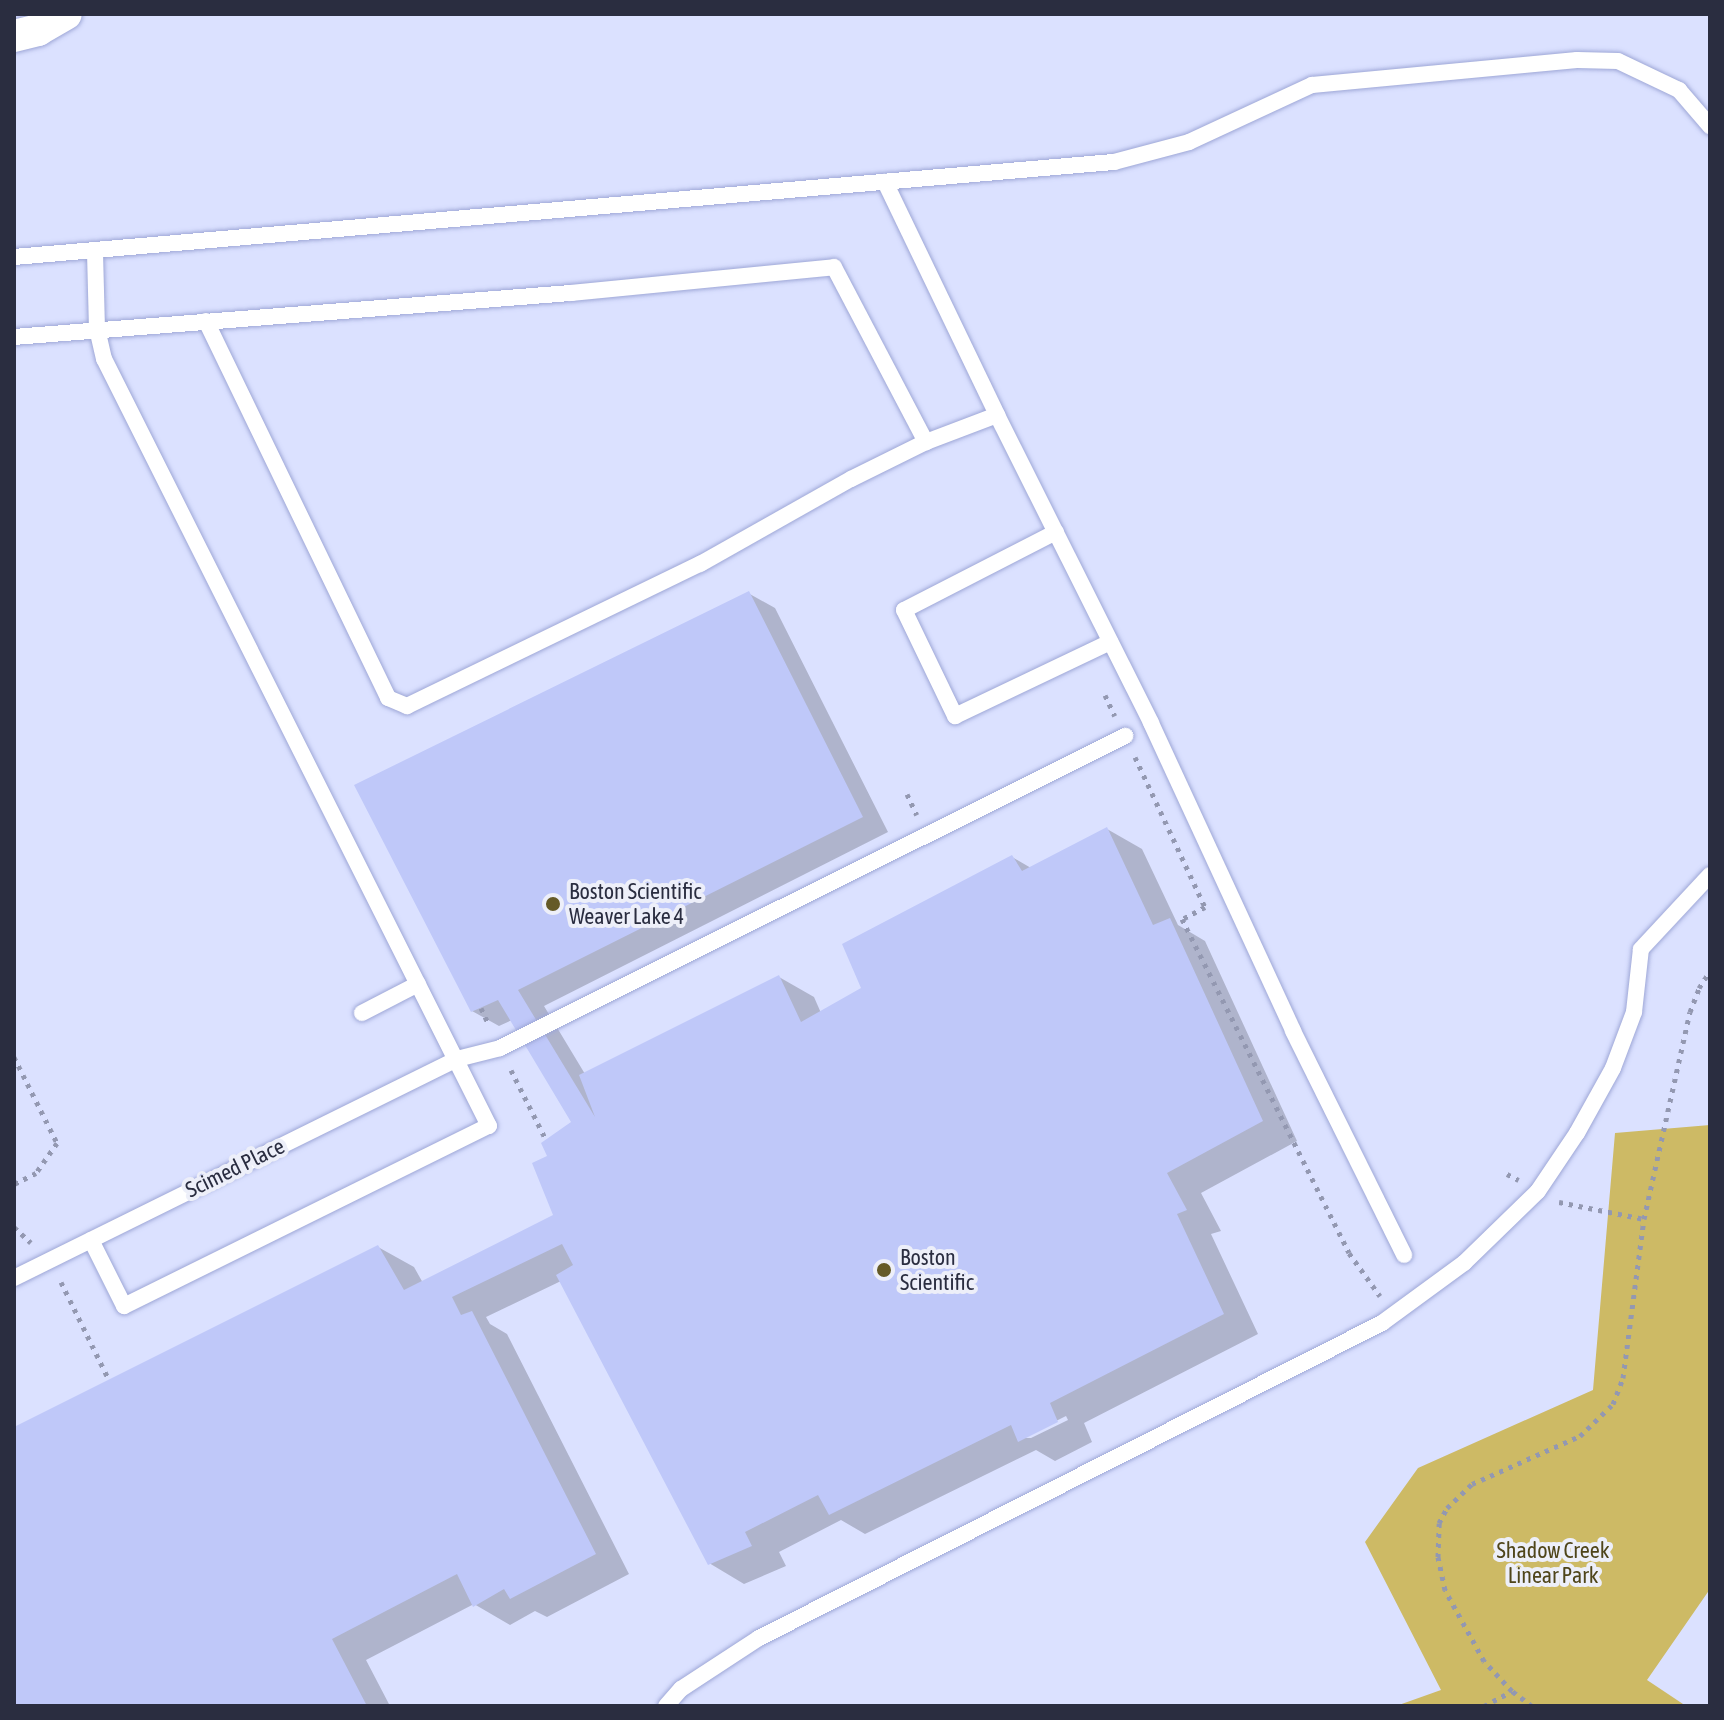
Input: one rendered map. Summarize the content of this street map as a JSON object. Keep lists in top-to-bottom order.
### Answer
{
  "streets": {
    "lane": ["Scimed Place"]
  },
  "parks": ["Shadow Creek Linear Park"],
  "places": ["Boston Scientific Weaver Lake 4", "Boston Scientific"]
}
